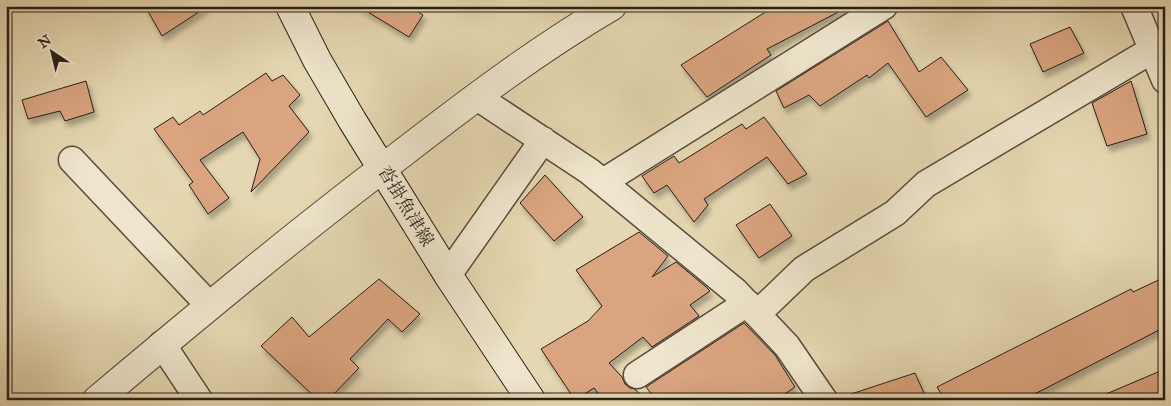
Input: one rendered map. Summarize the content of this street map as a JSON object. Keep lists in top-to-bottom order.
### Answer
{
  "streets": {
    "street": ["沓掛魚津線"]
  },
  "north": "top left"
}
